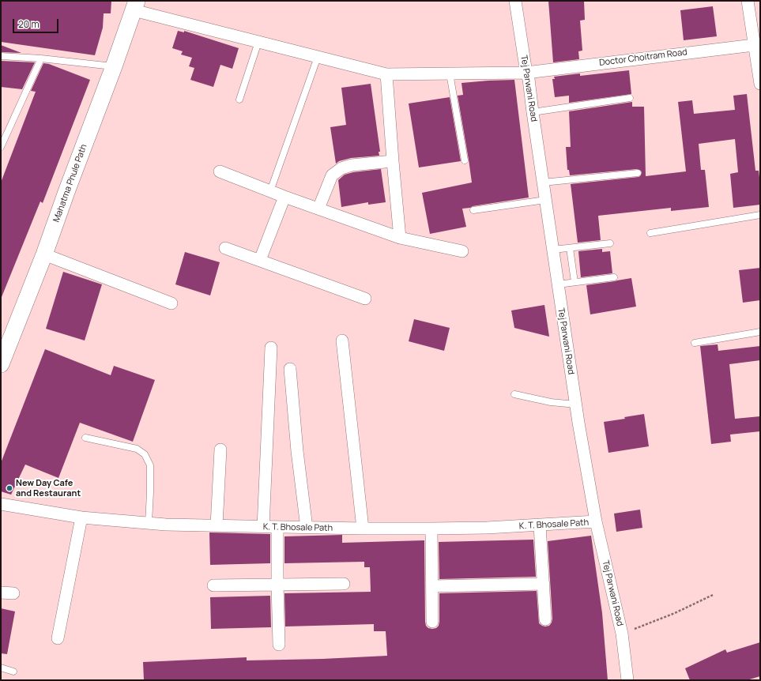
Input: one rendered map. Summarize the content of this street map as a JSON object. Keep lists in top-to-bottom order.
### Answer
{
  "streets": {
    "main road": ["Mahatma Phule Path"],
    "street": ["Doctor Choitram Road", "Tej Parwani Road", "K. T. Bhosale Path"]
  },
  "crossings": [
    ["Doctor Choitram Road", "Tej Parwani Road"],
    ["Doctor Choitram Road", "Mahatma Phule Path"],
    ["Tej Parwani Road", "K. T. Bhosale Path"]
  ],
  "places": ["New Day Cafe and Restaurant"],
  "scale_bar": "20 m"
}
